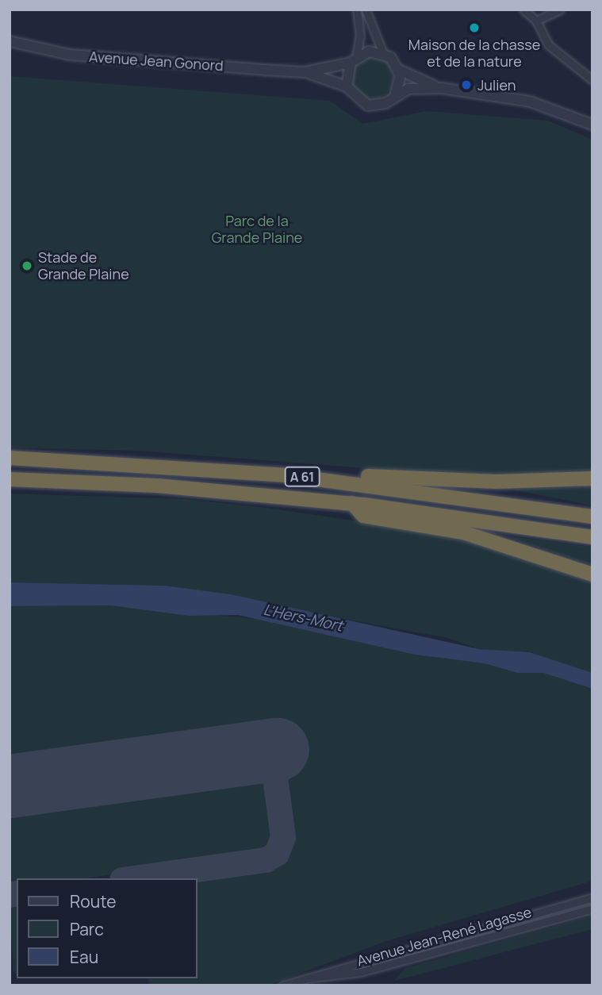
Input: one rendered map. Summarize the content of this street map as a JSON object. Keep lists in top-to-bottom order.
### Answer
{
  "streets": {
    "highway": ["A 61"],
    "street": ["Avenue Jean Gonord", "Avenue Jean-René Lagasse"]
  },
  "water": ["L'Hers-Mort"],
  "parks": ["Parc de la Grande Plaine"],
  "places": ["Maison de la chasse et de la nature", "Julien", "Stade de Grande Plaine"],
  "legend": ["Route", "Parc", "Eau"]
}
